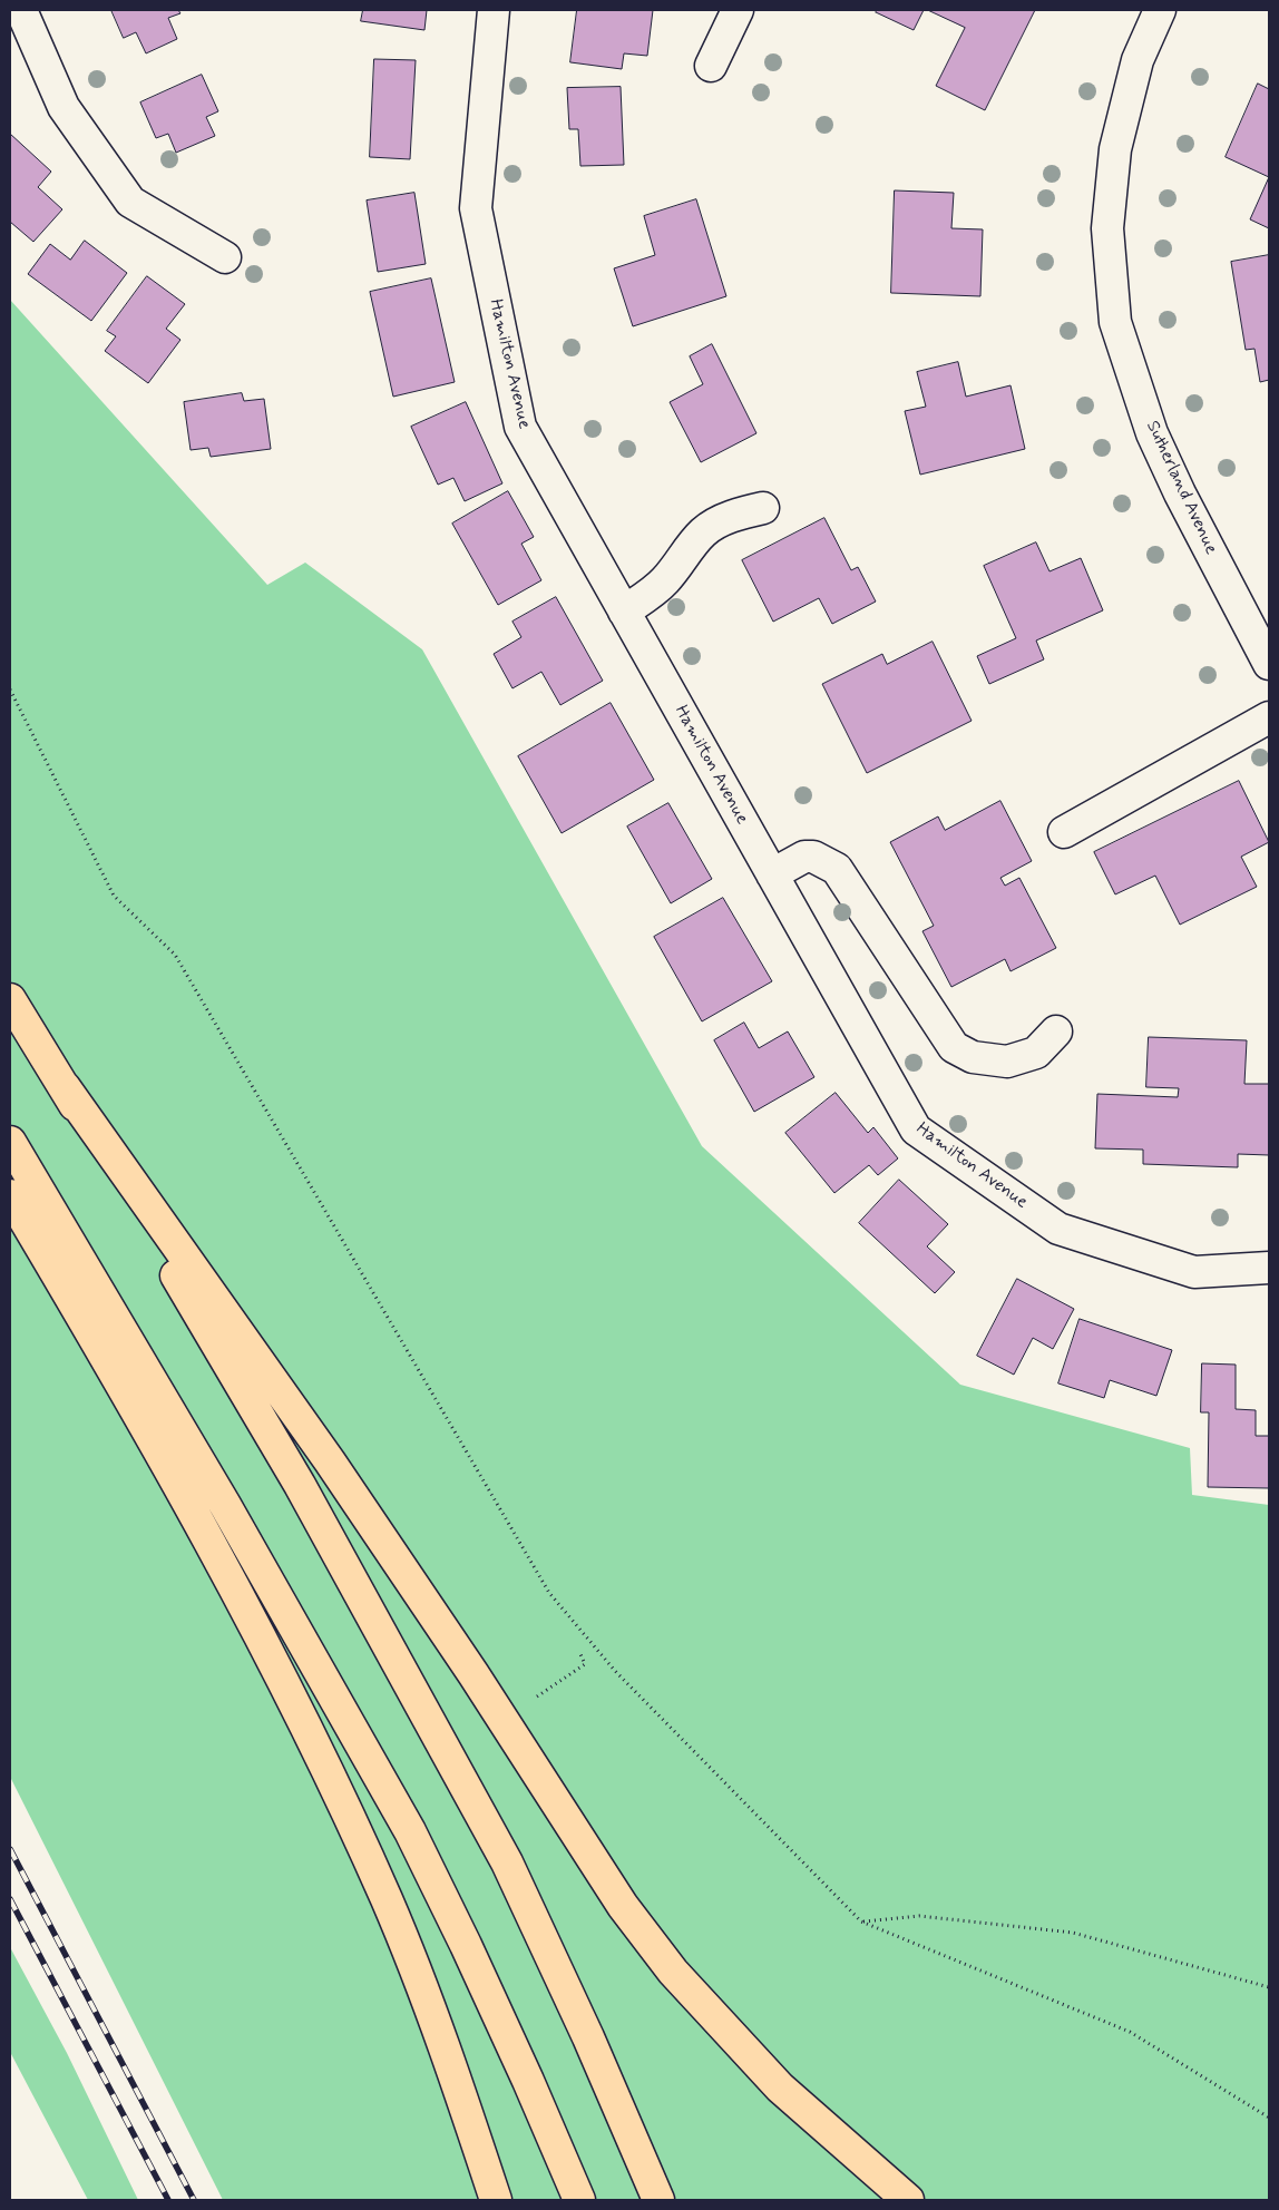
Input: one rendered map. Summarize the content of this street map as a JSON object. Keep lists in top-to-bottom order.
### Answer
{
  "streets": {
    "street": ["Hamilton Avenue", "Sutherland Avenue"]
  }
}
